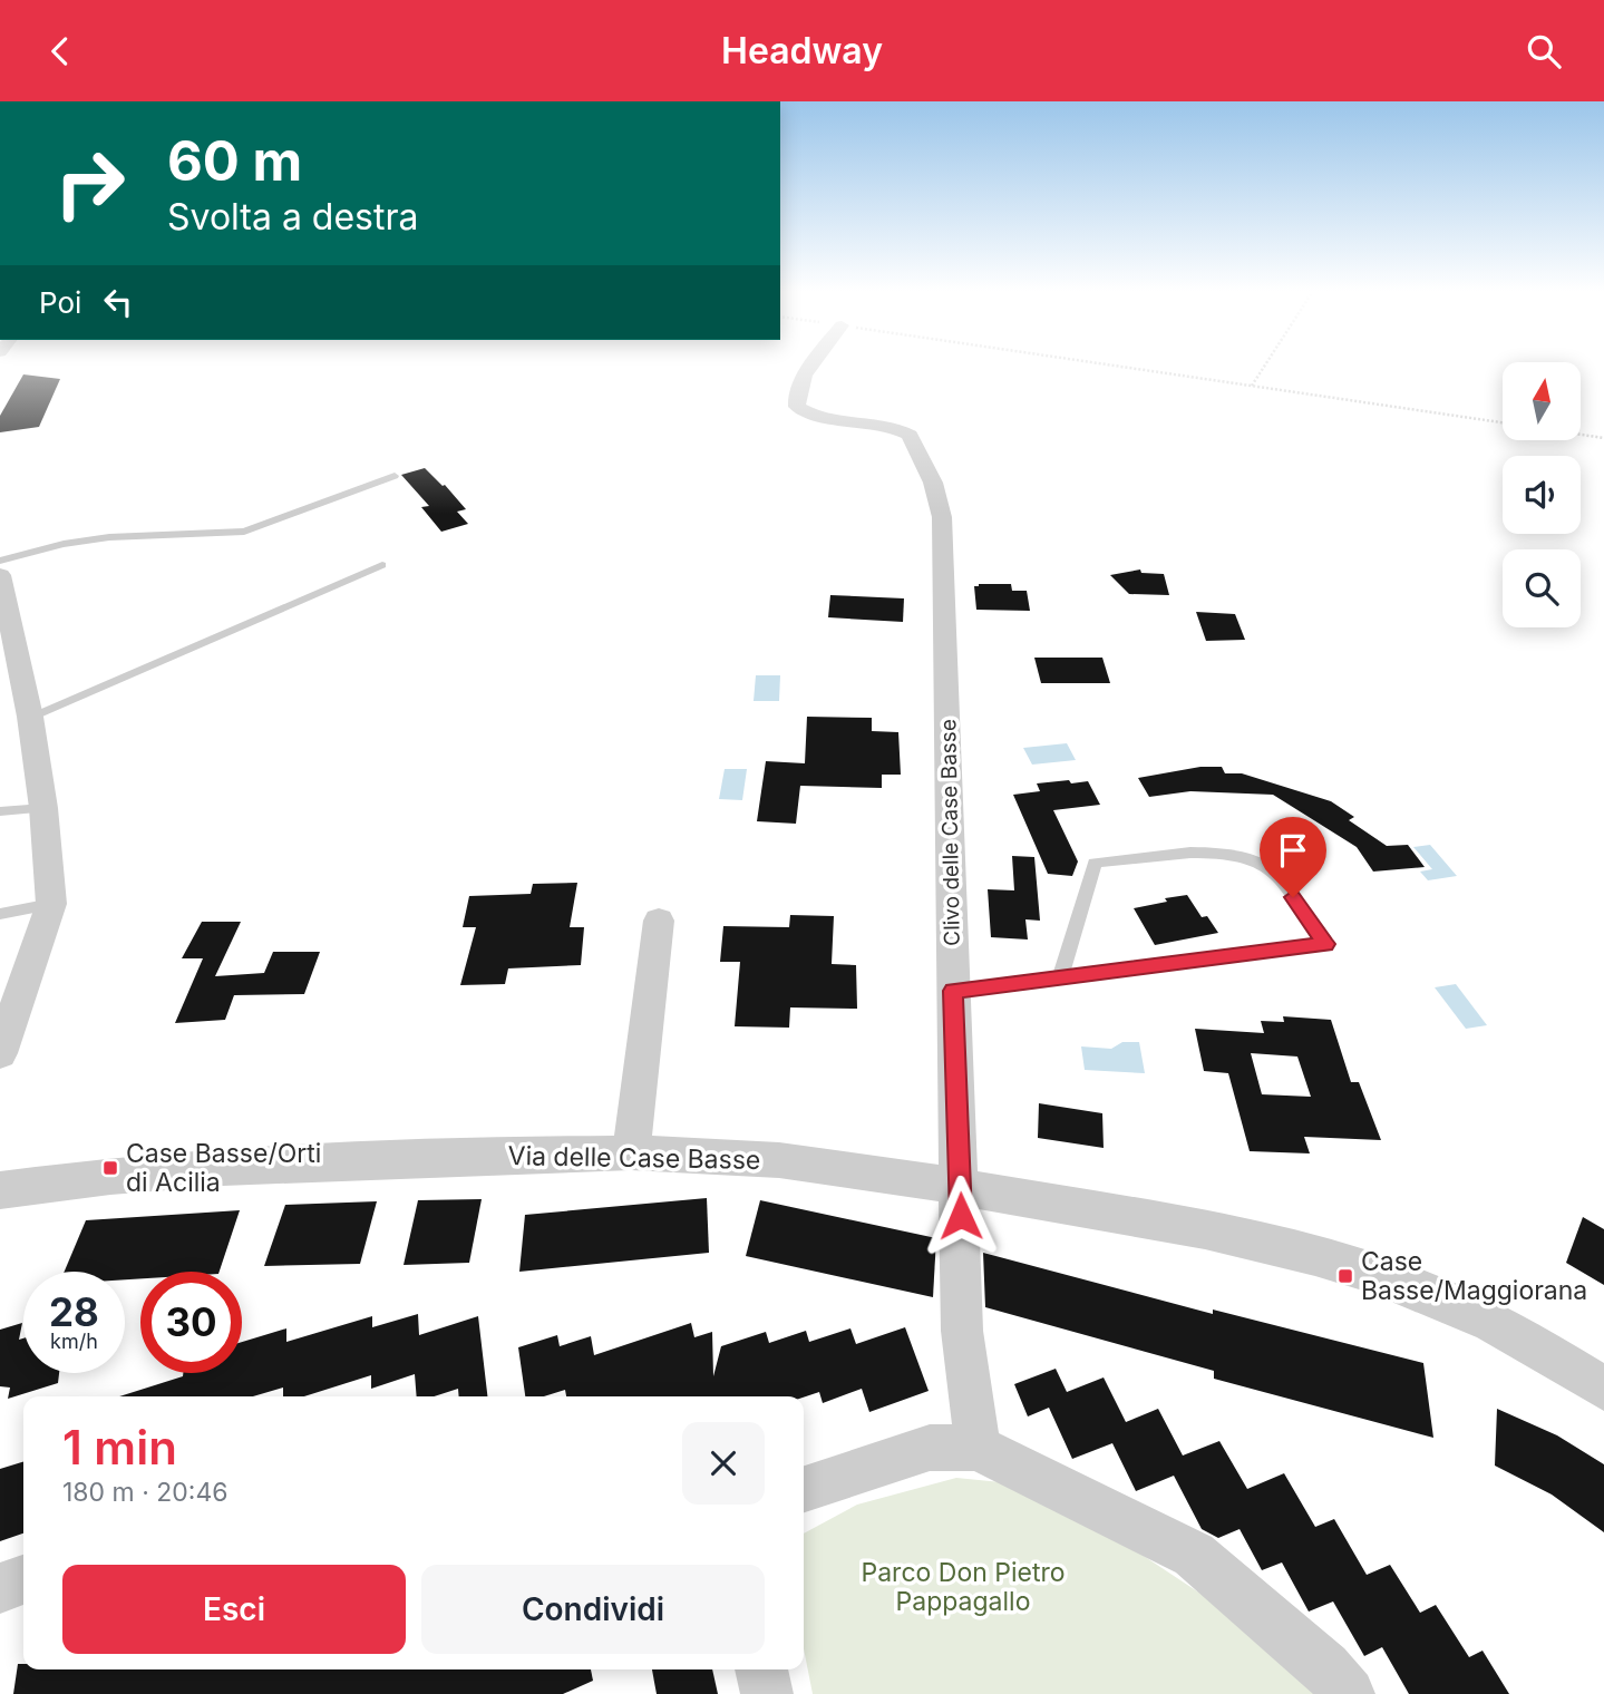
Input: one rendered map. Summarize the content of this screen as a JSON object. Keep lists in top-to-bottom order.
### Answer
{
  "streets": {
    "street": ["Clivo delle Case Basse", "Via delle Case Basse"]
  },
  "crossings": [
    ["Clivo delle Case Basse", "Via delle Case Basse"]
  ],
  "parks": ["Parco Don Pietro Pappagallo"],
  "places": {
    "transit": ["Case Basse/Orti di Acilia", "Case Basse/Maggiorana"]
  },
  "north": "top",
  "page": {
    "header": "Headway",
    "turn": ["60 m", "Svolta a destra"],
    "then": "Poi",
    "speed": "28 km/h",
    "limit": "30",
    "heading": ["1 min", "180 m · 20:46"],
    "buttons": ["Esci", "Condividi"]
  }
}
